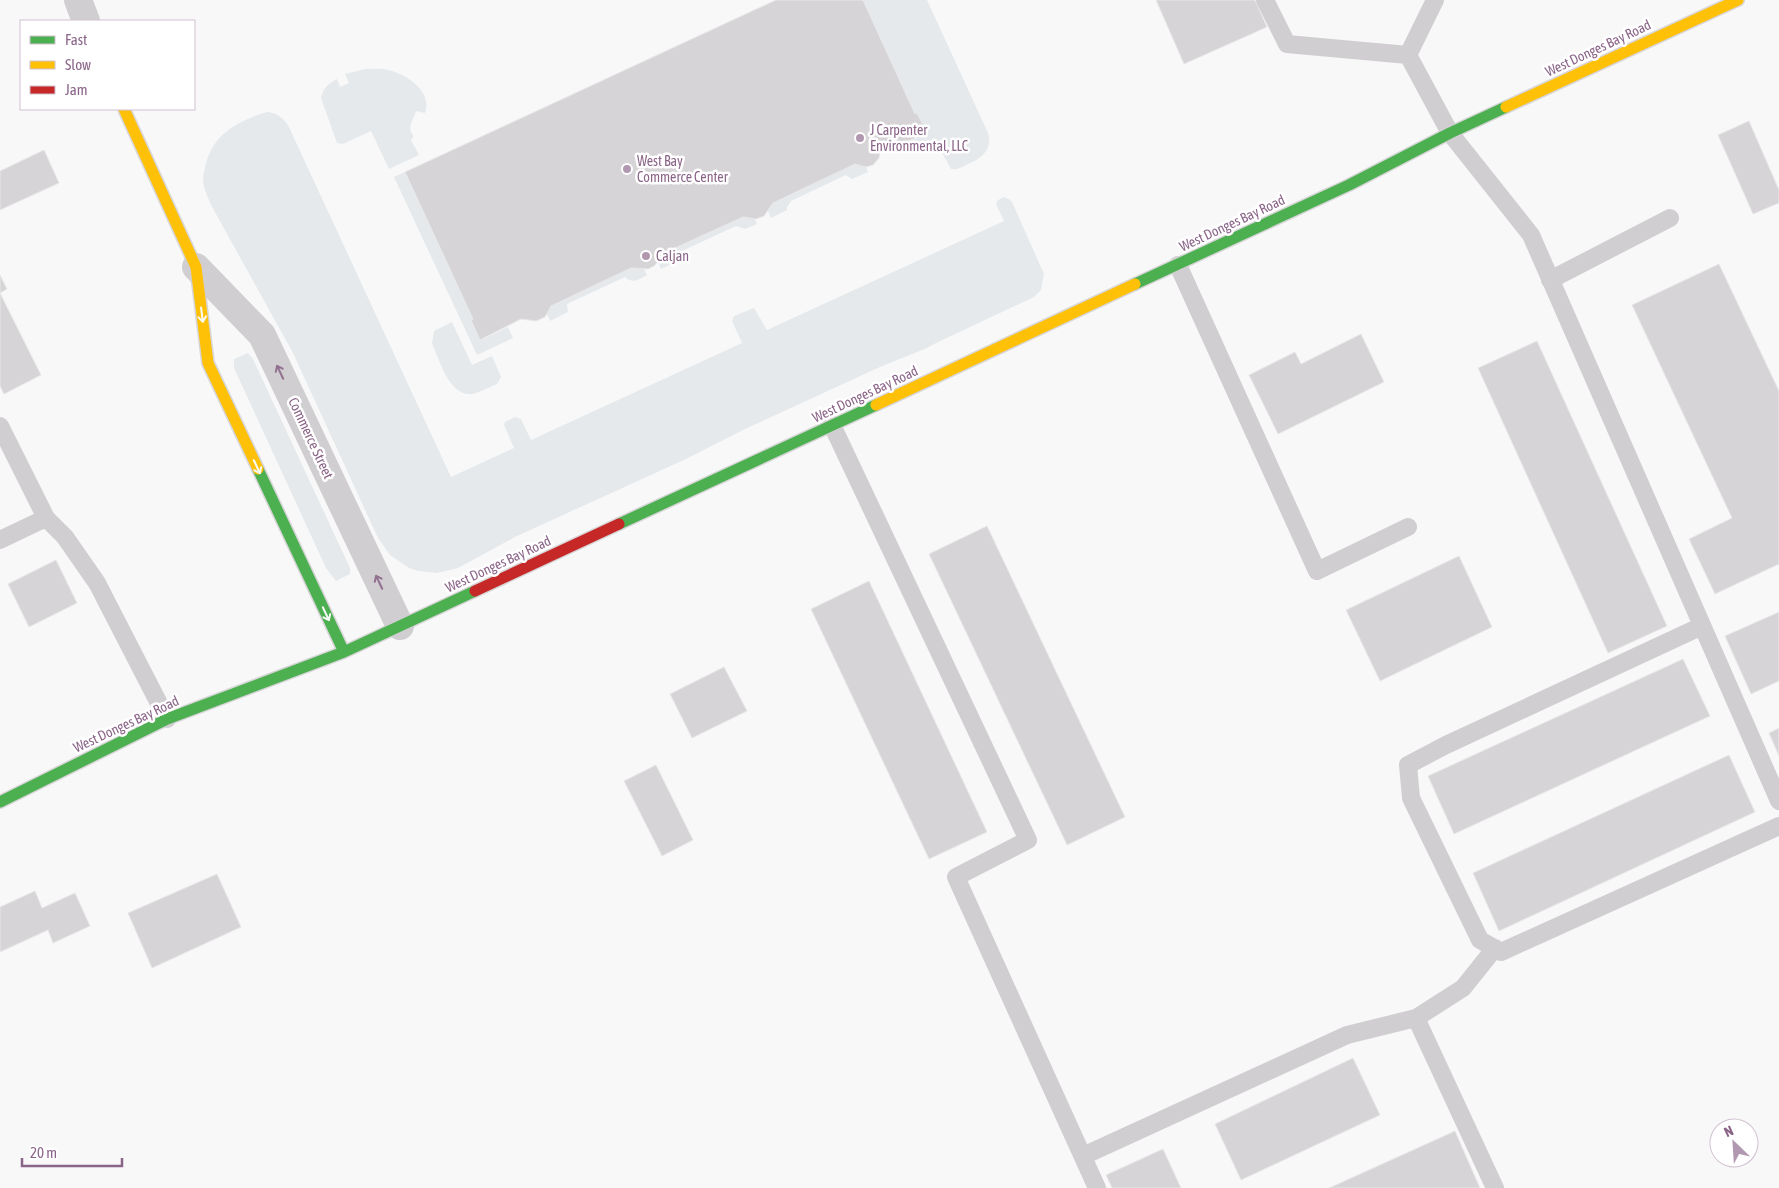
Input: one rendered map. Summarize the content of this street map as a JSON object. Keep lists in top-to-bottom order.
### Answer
{
  "streets": {
    "street": ["West Donges Bay Road", "Commerce Street"]
  },
  "crossings": [
    ["West Donges Bay Road", "Commerce Street"]
  ],
  "places": ["J Carpenter Environmental, LLC", "West Bay Commerce Center", "Caljan"],
  "legend": ["Fast", "Slow", "Jam"],
  "scale_bar": "20 m",
  "north": "top left"
}
